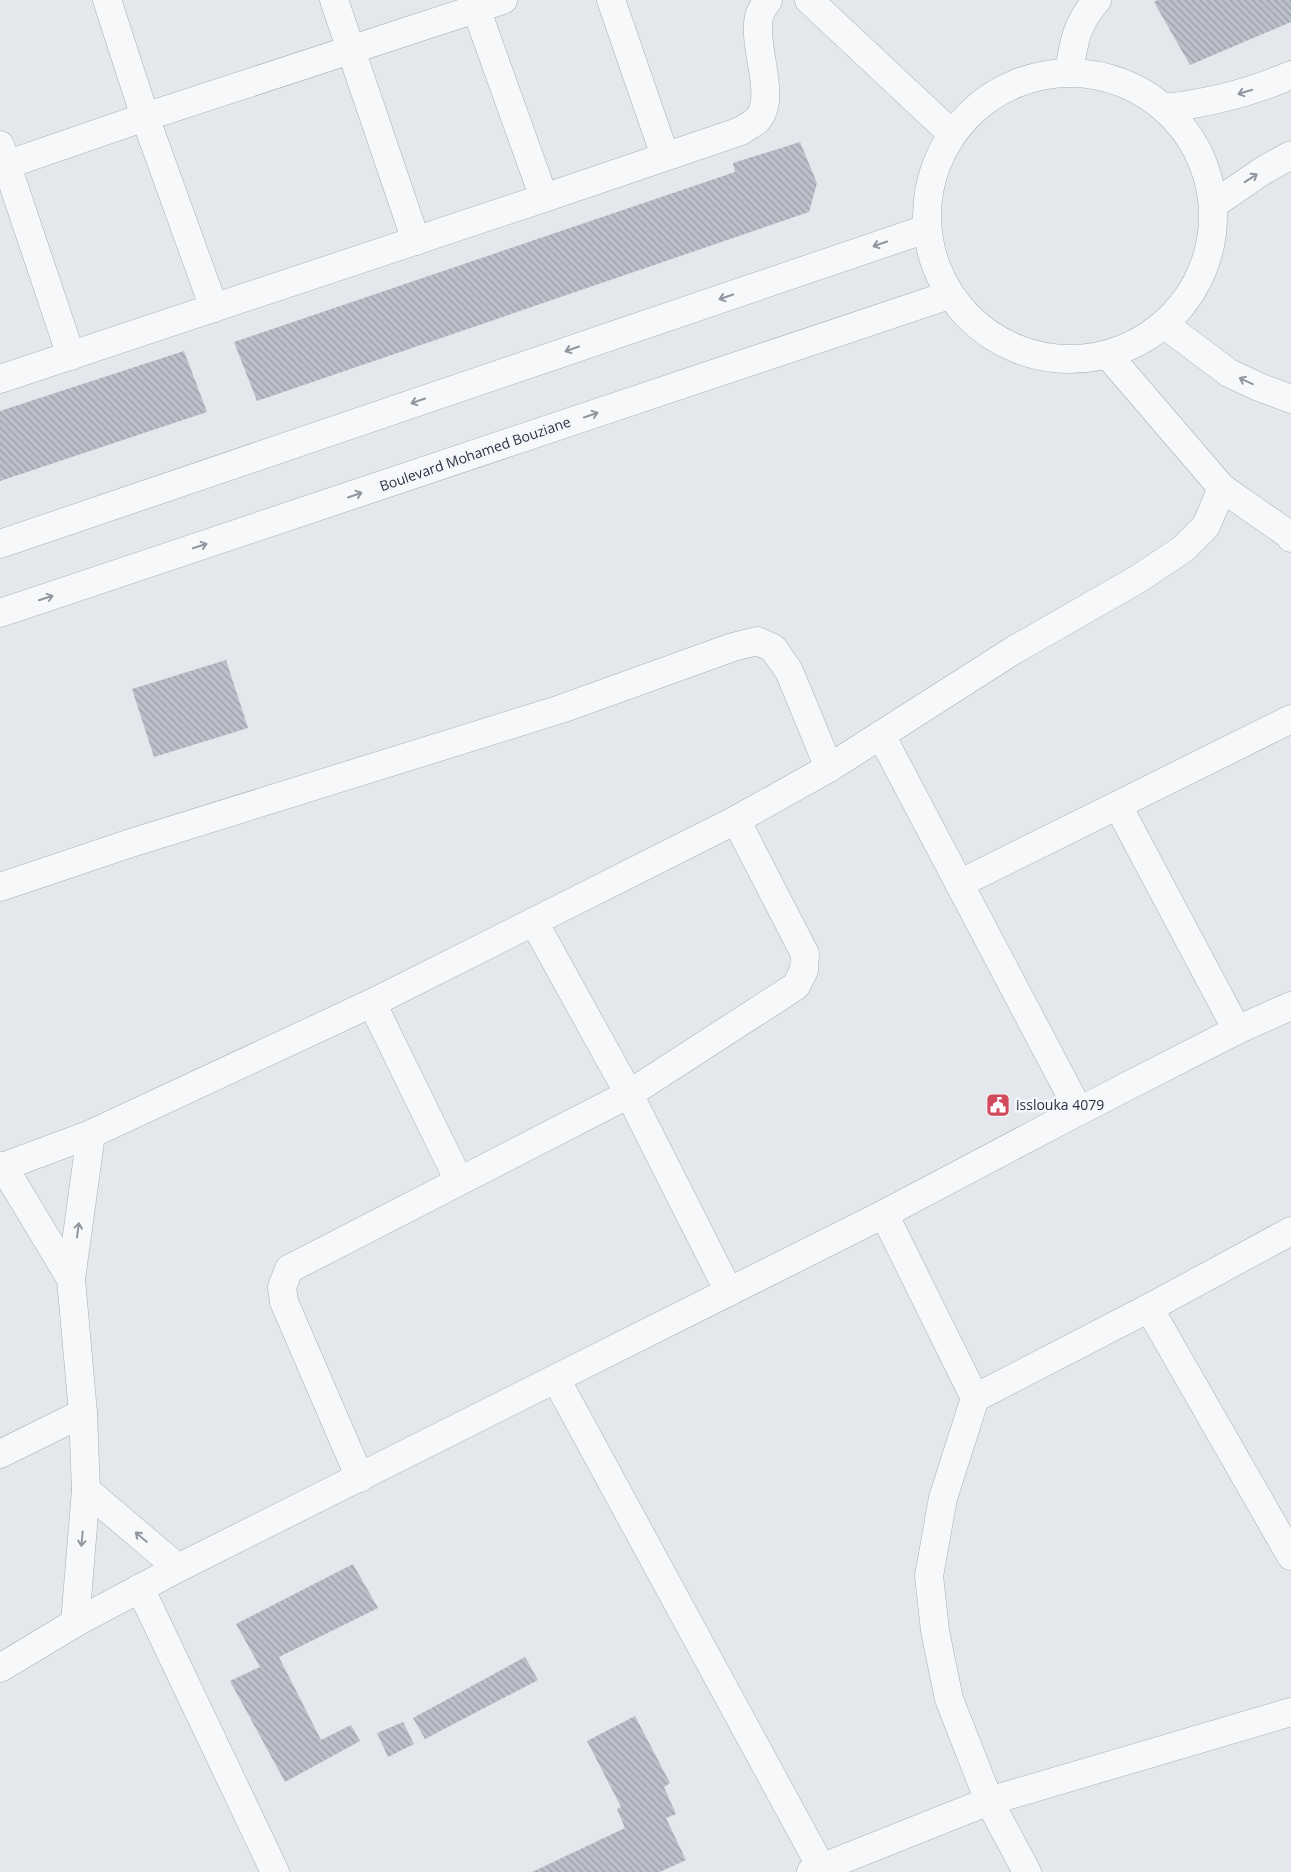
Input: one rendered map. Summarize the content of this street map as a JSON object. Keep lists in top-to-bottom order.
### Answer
{
  "streets": {
    "street": ["Boulevard Mohamed Bouziane"]
  },
  "places": {
    "public building": ["isslouka 4079"]
  }
}
